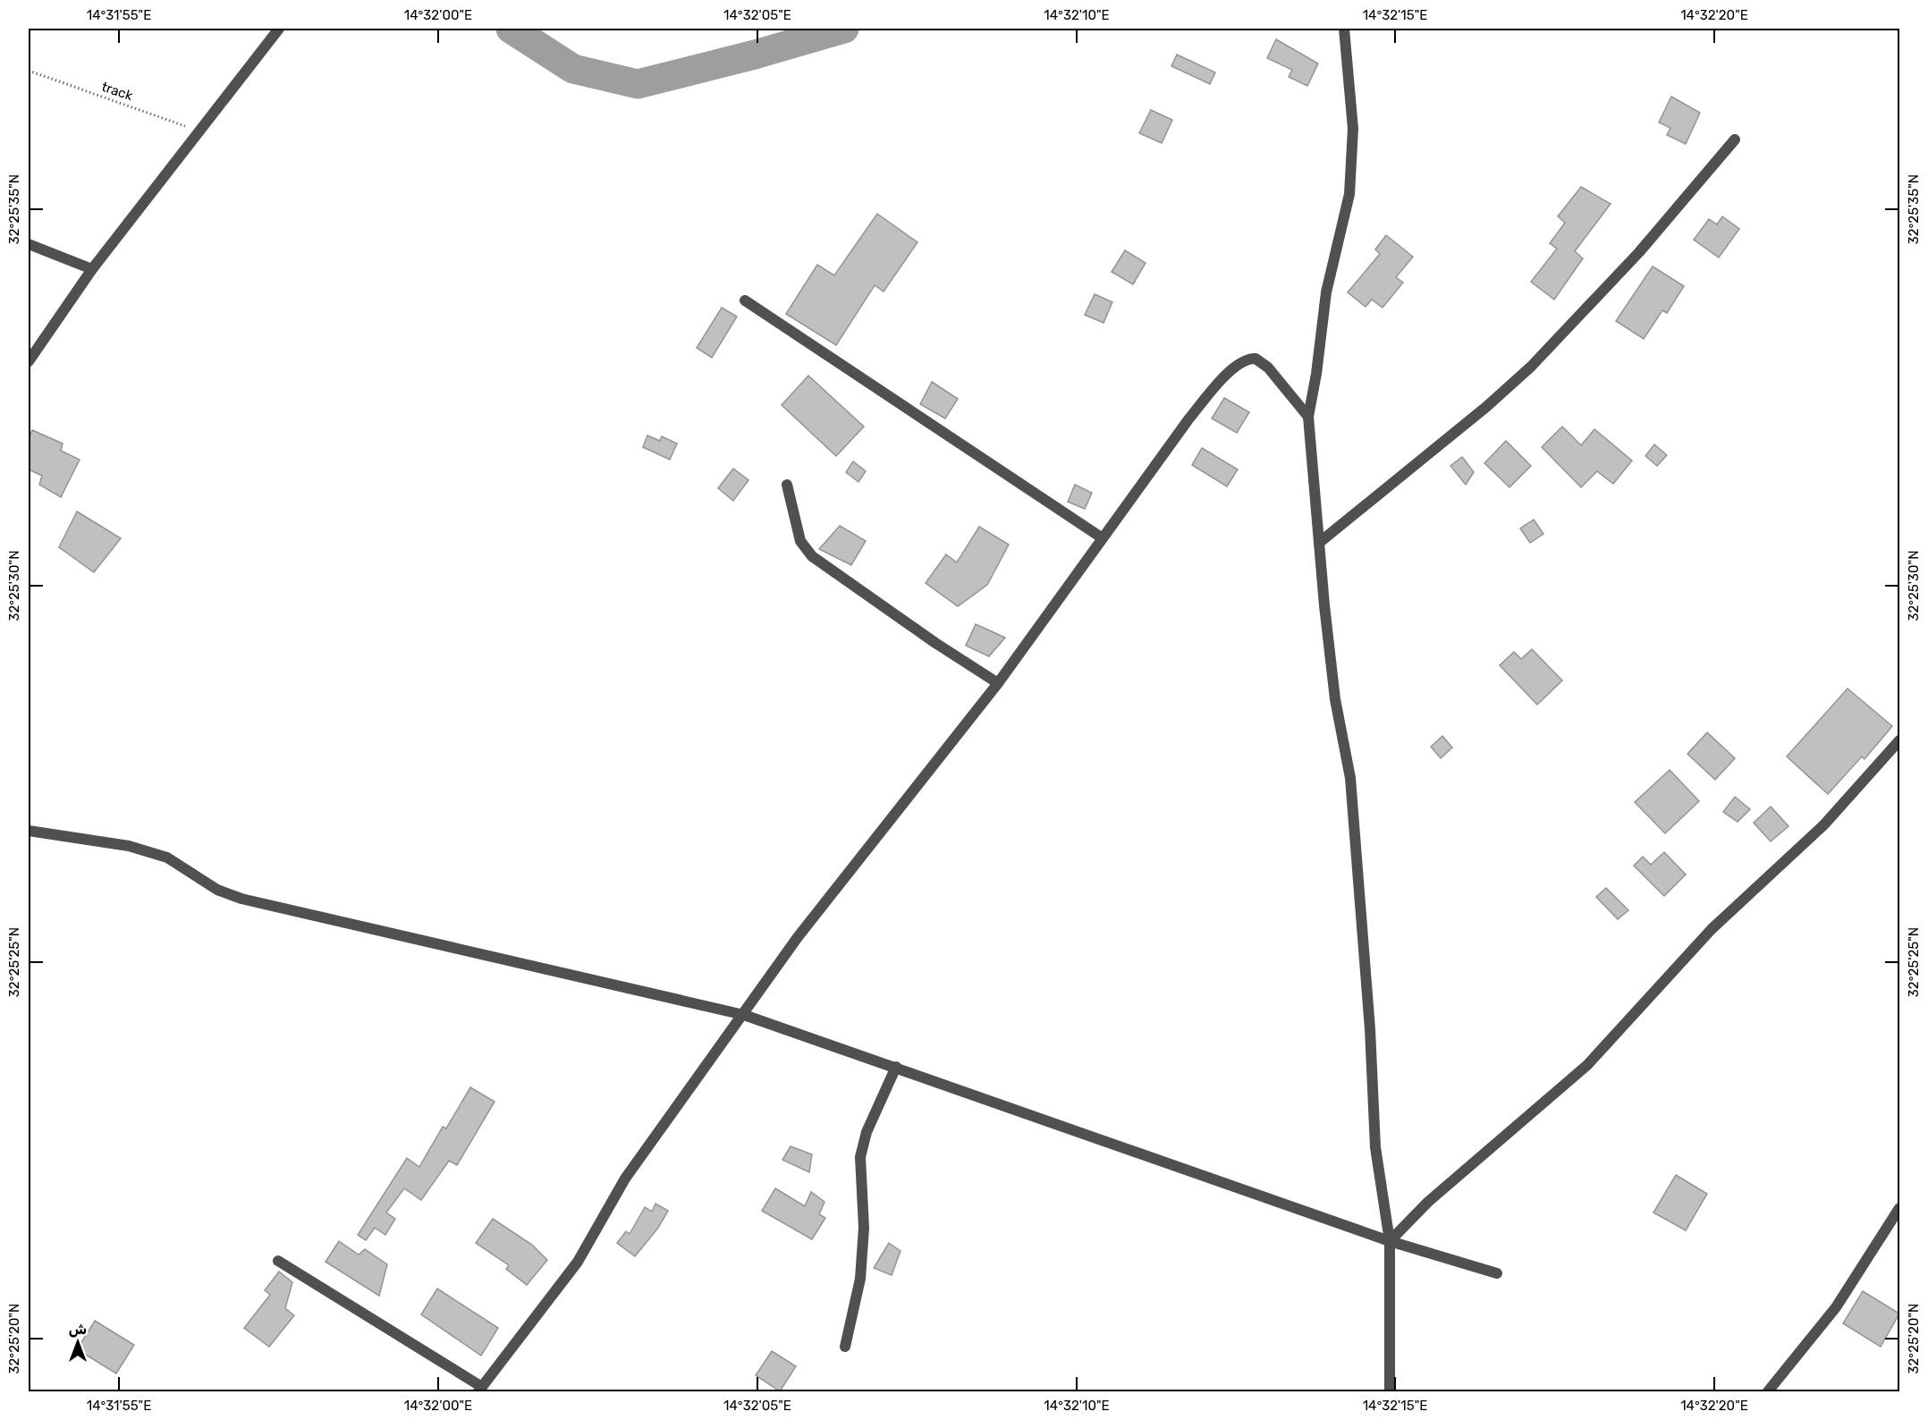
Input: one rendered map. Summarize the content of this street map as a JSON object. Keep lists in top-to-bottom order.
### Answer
{
  "streets": {
    "path": ["track"]
  },
  "north": "top",
  "coordinates": [
    "14°31'55\"E",
    "14°32'00\"E",
    "14°32'05\"E",
    "14°32'10\"E",
    "14°32'15\"E",
    "14°32'20\"E",
    "32°25'35\"N",
    "32°25'30\"N",
    "32°25'25\"N",
    "32°25'20\"N"
  ]
}
